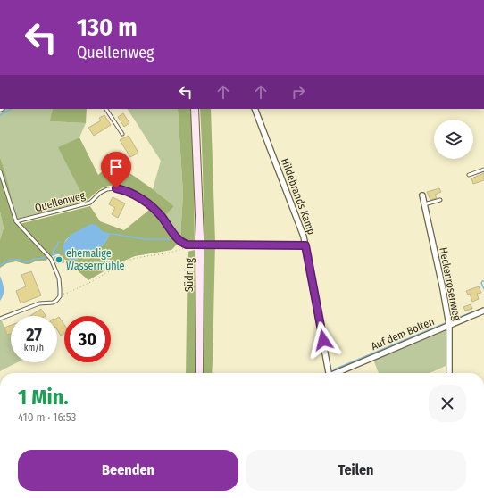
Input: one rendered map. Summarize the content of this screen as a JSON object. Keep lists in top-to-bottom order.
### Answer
{
  "streets": {
    "main road": ["Südring"],
    "street": ["Hildebrands Kamp", "Heckenrosenweg", "Auf dem Bolten"],
    "lane": ["Quellenweg"]
  },
  "crossings": [
    ["Heckenrosenweg", "Auf dem Bolten"]
  ],
  "places": ["ehemalige Wassermühle"],
  "page": {
    "turn": ["130 m", "Quellenweg"],
    "speed": "27 km/h",
    "limit": "30",
    "heading": ["1 Min.", "410 m · 16:53"],
    "buttons": ["Beenden", "Teilen"]
  }
}
